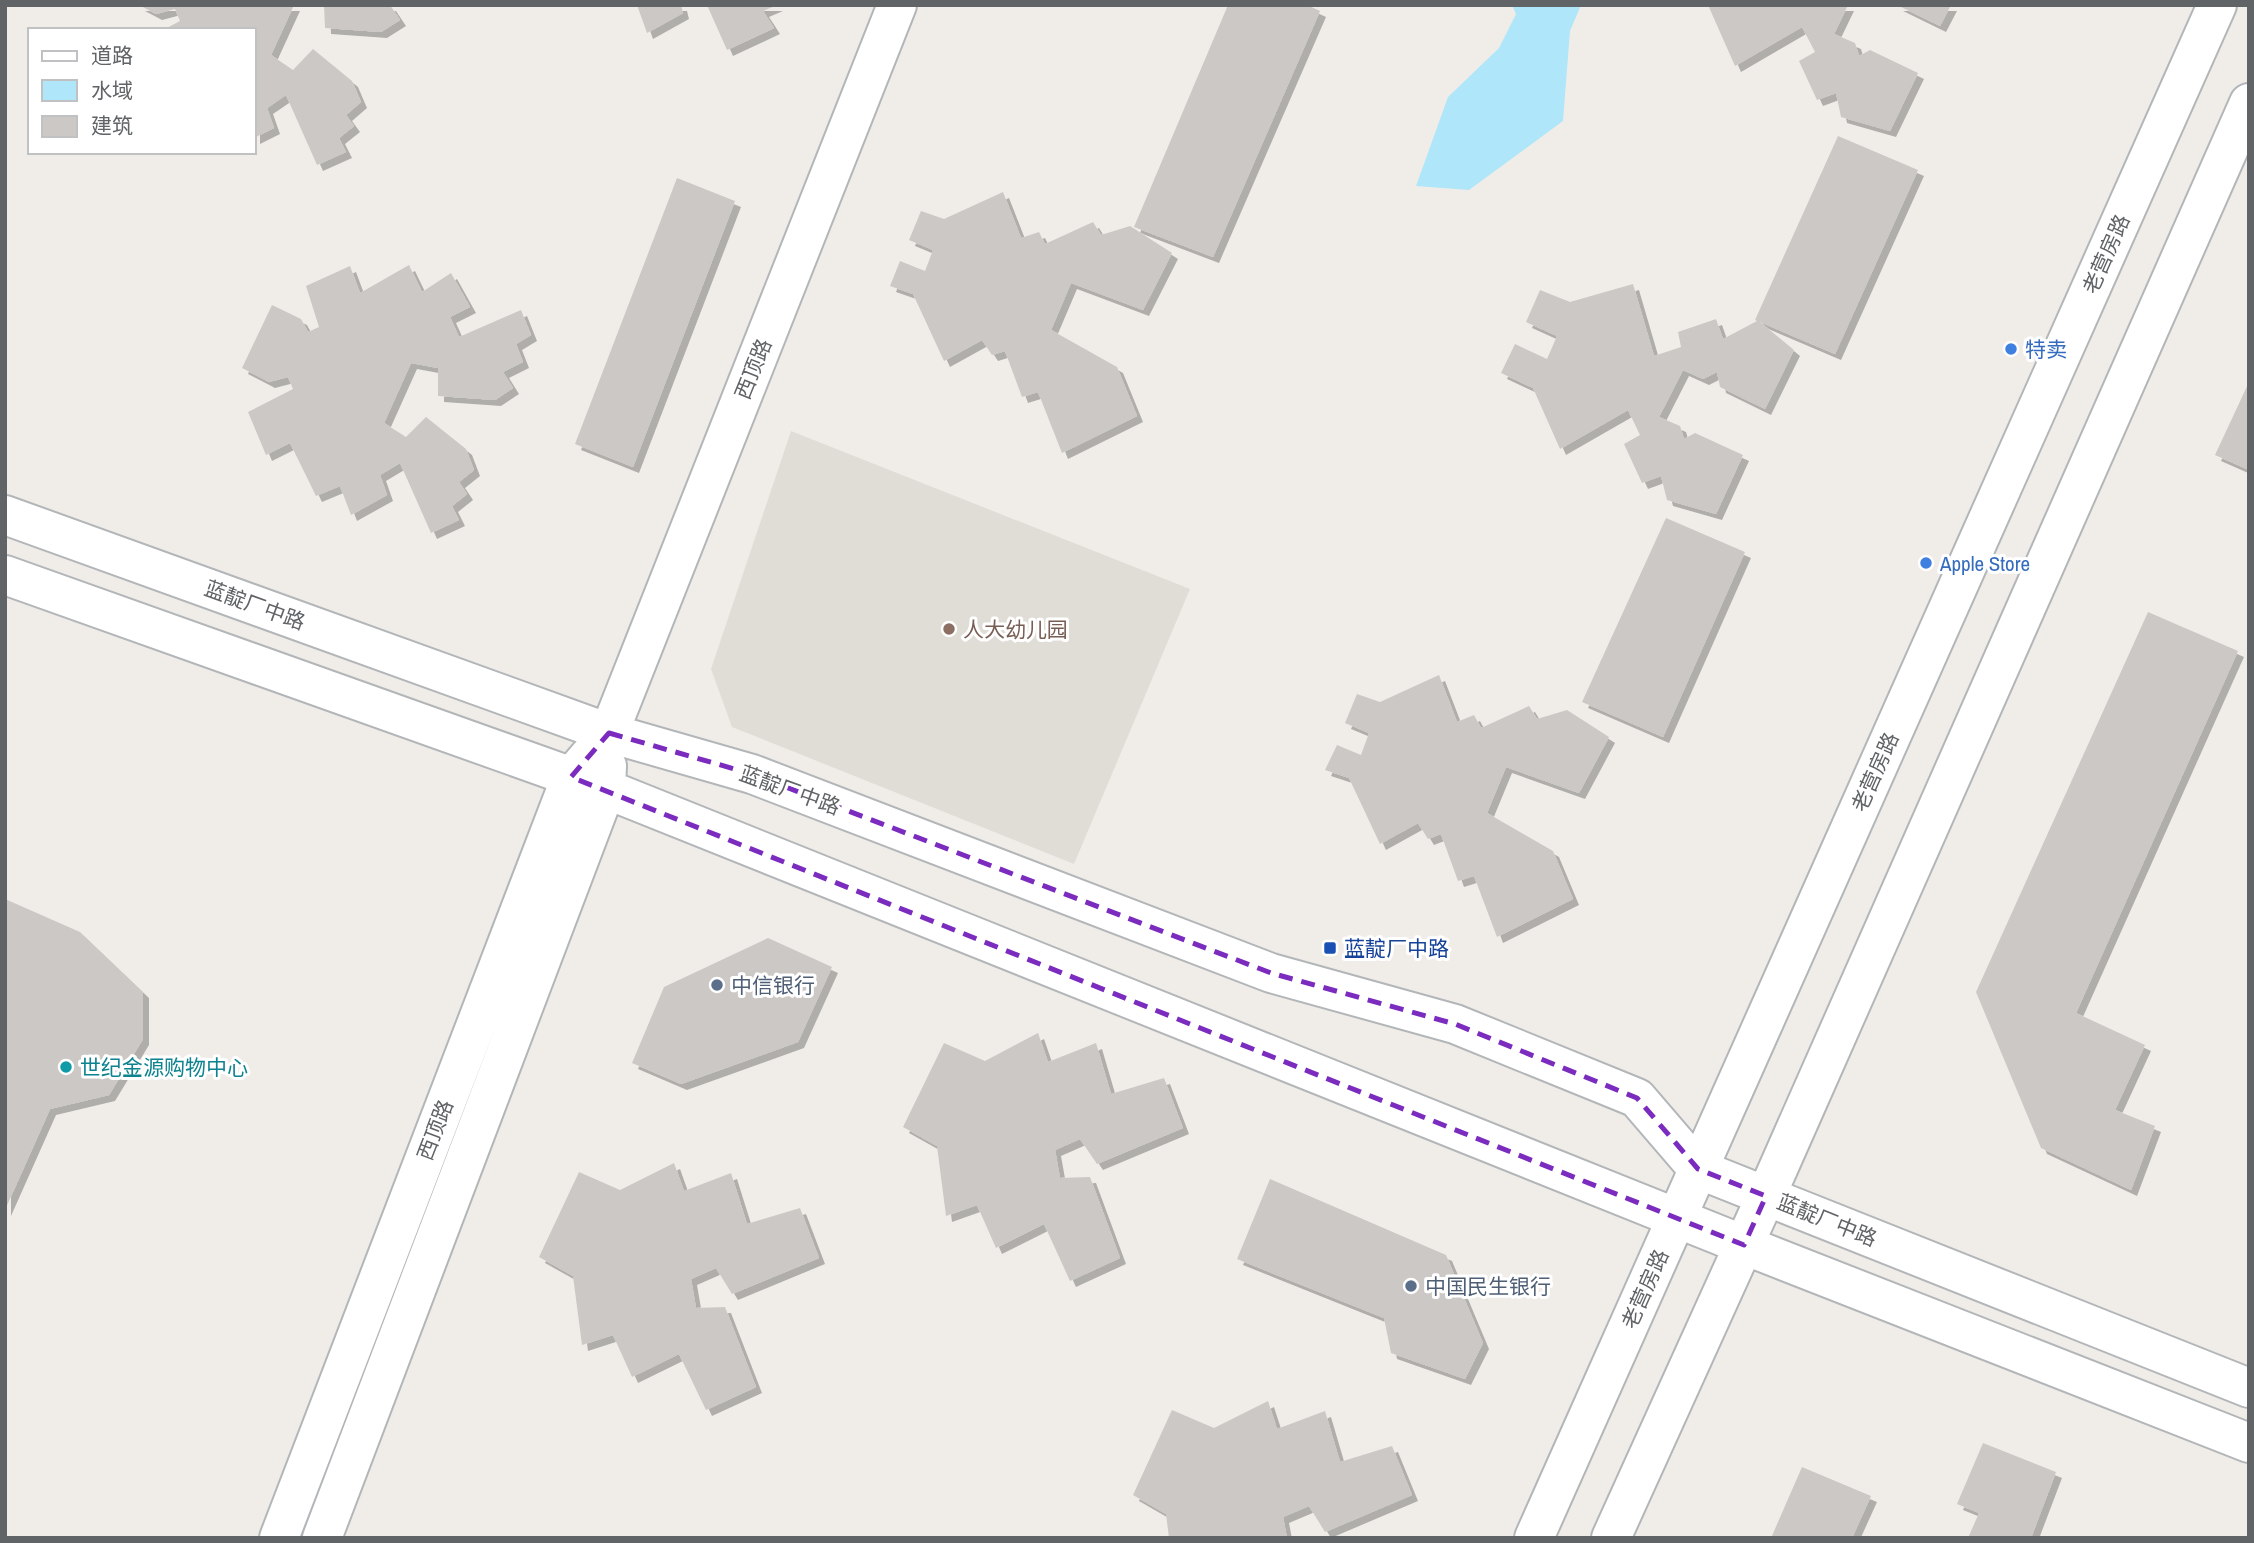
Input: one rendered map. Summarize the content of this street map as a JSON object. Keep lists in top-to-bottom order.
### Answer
{
  "streets": {
    "street": ["老营房路", "西顶路", "蓝靛厂中路"]
  },
  "crossings": [
    ["老营房路", "蓝靛厂中路"],
    ["西顶路", "蓝靛厂中路"]
  ],
  "places": {
    "other": [
      "特卖",
      "Apple Store",
      "人大幼儿园",
      "中信银行",
      "世纪金源购物中心",
      "中国民生银行"
    ],
    "transit": ["蓝靛厂中路"]
  },
  "legend": ["道路", "水域", "建筑"]
}
